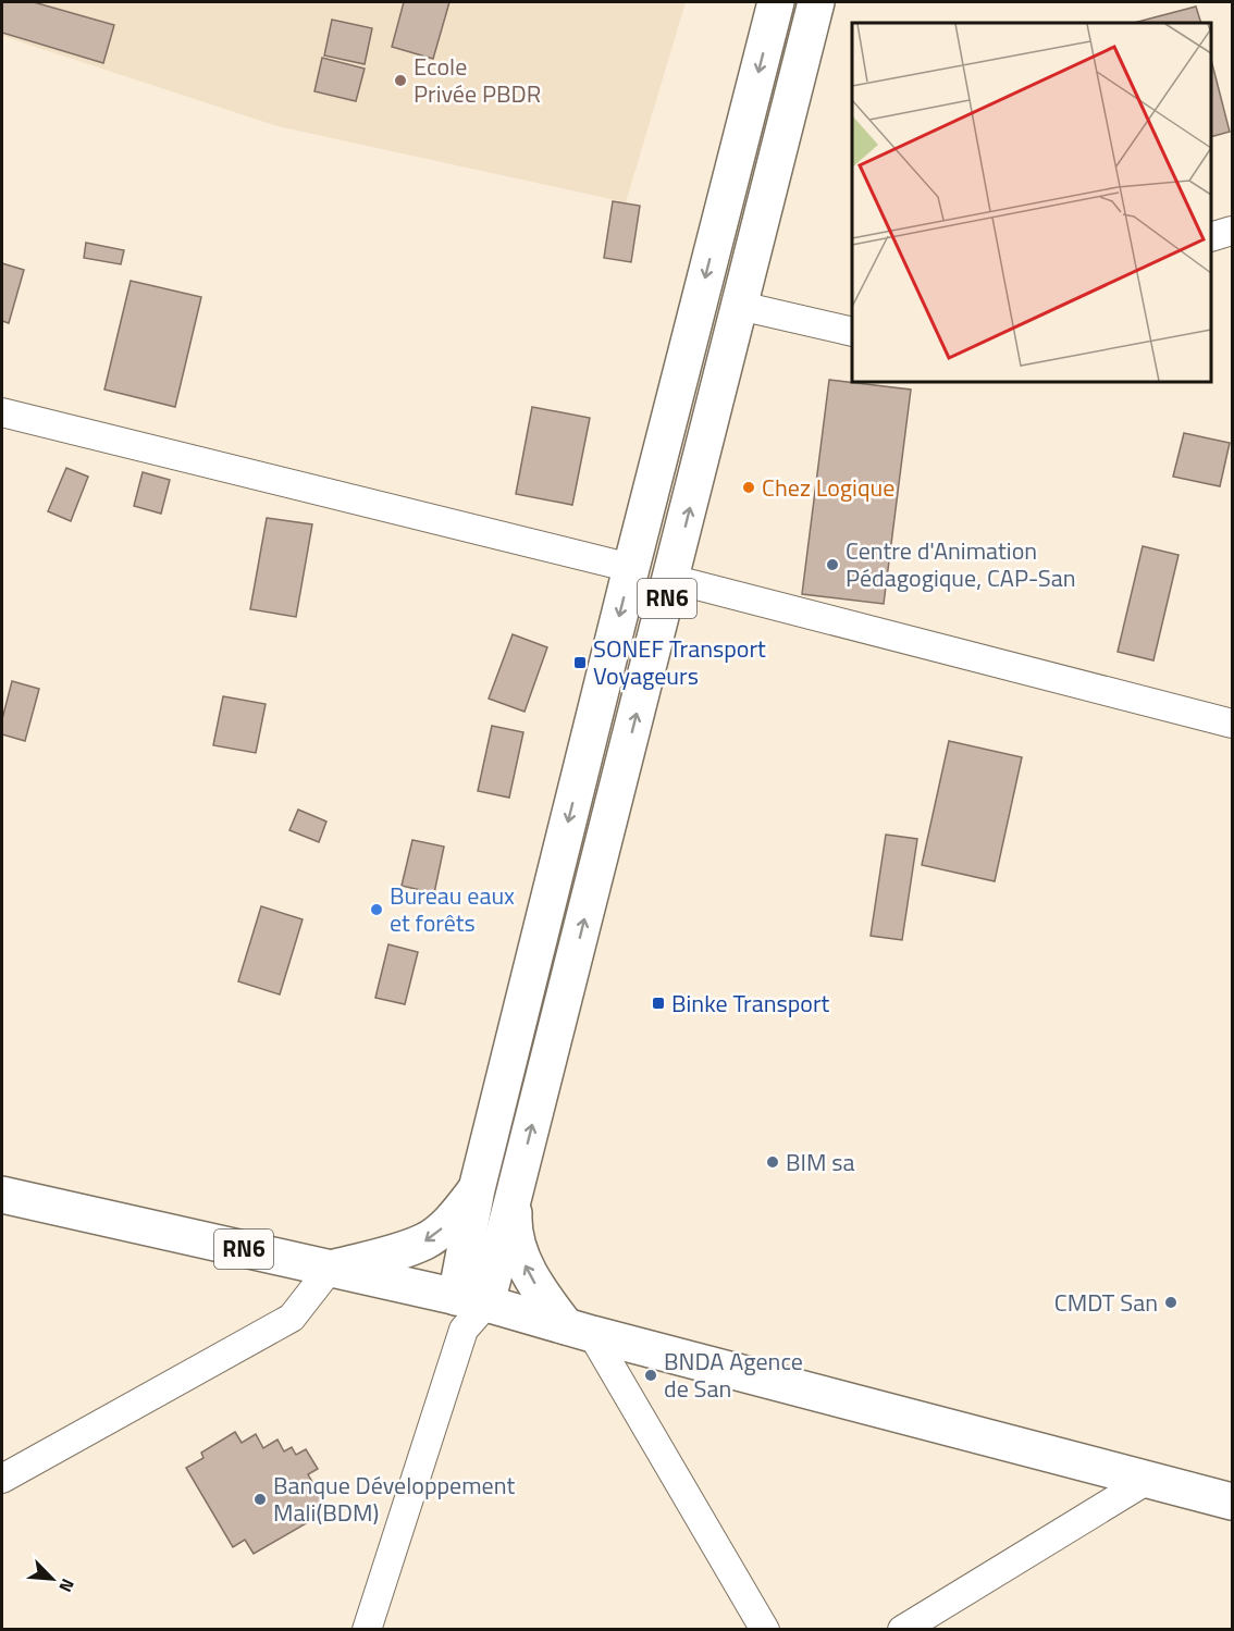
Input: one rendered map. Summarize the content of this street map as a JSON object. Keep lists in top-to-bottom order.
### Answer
{
  "streets": {
    "main road": ["RN6"]
  },
  "places": {
    "other": [
      "Ecole Privée PBDR",
      "Chez Logique",
      "Centre d'Animation Pédagogique, CAP-San",
      "Bureau eaux et forêts",
      "BIM sa",
      "CMDT San",
      "BNDA Agence de San",
      "Banque Développement Mali(BDM)"
    ],
    "transit": ["SONEF Transport Voyageurs", "Binke Transport"]
  },
  "north": "bottom right"
}
